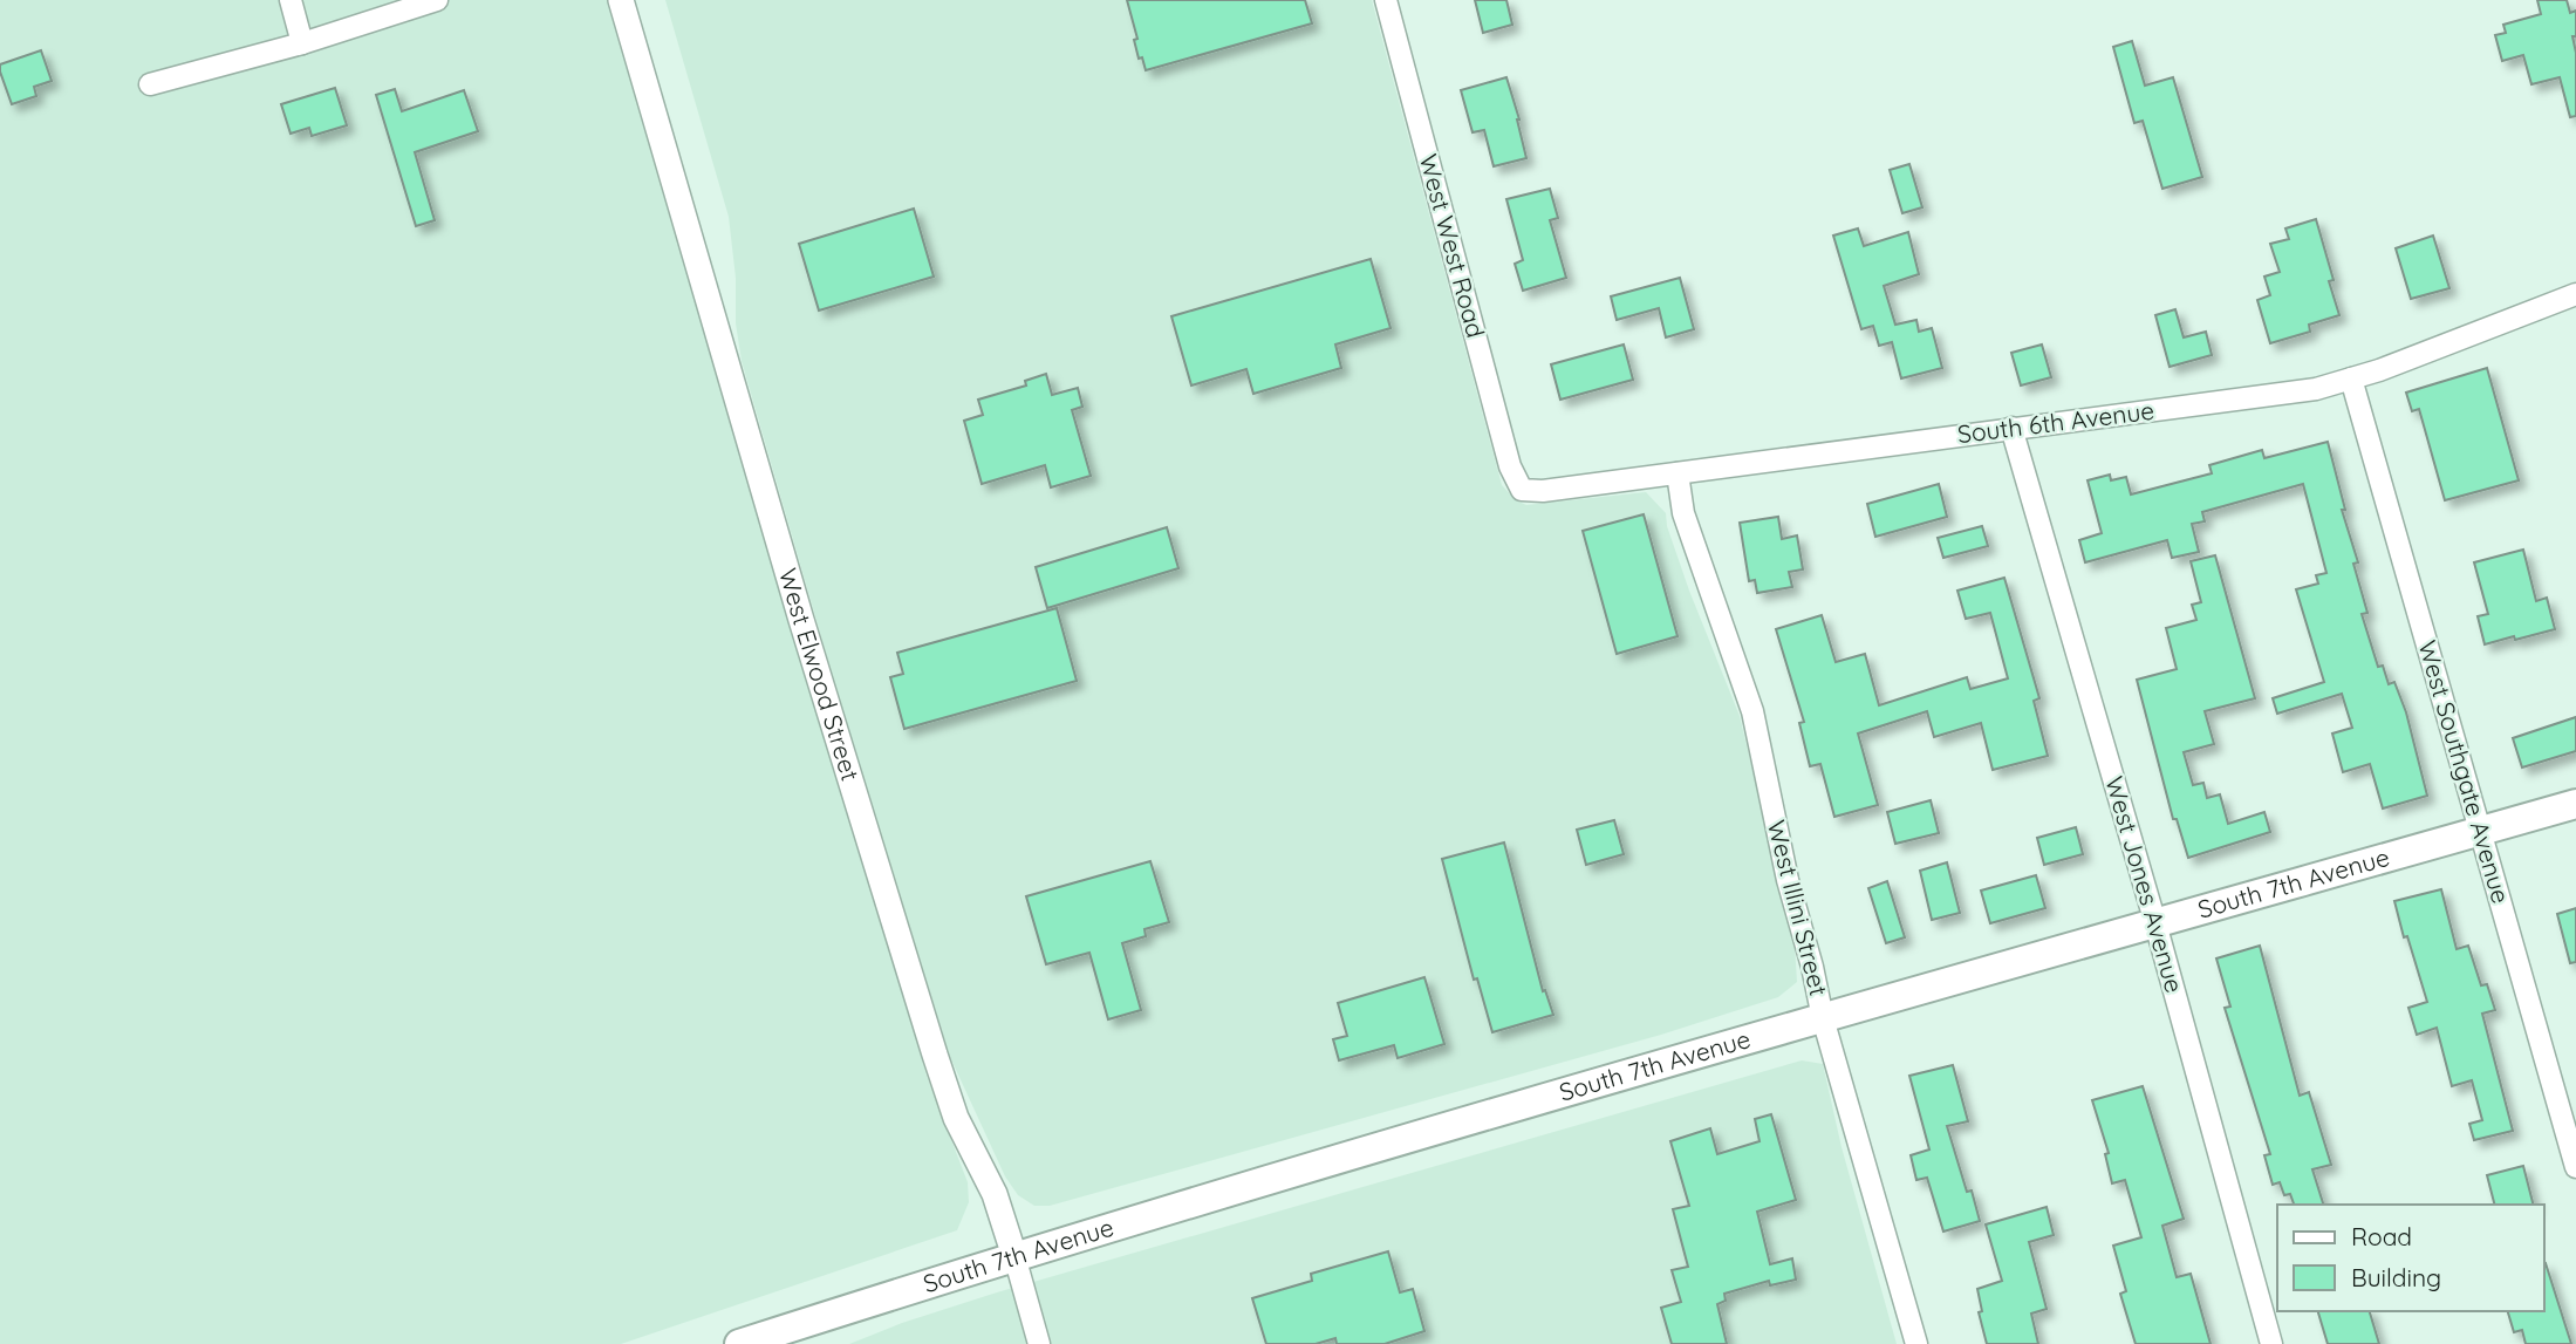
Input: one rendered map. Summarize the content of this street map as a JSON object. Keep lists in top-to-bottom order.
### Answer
{
  "streets": {
    "main road": ["South 7th Avenue"],
    "street": [
      "West West Road",
      "South 6th Avenue",
      "West Elwood Street",
      "West Southgate Avenue",
      "West Jones Avenue",
      "West Illini Street"
    ]
  },
  "crossings": [
    ["West West Road", "South 6th Avenue"],
    ["South 6th Avenue", "West Southgate Avenue"],
    ["South 6th Avenue", "West Jones Avenue"],
    ["South 6th Avenue", "West Illini Street"],
    ["West Elwood Street", "South 7th Avenue"],
    ["West Southgate Avenue", "South 7th Avenue"],
    ["South 7th Avenue", "West Jones Avenue"],
    ["South 7th Avenue", "West Illini Street"]
  ],
  "legend": ["Road", "Building"]
}
